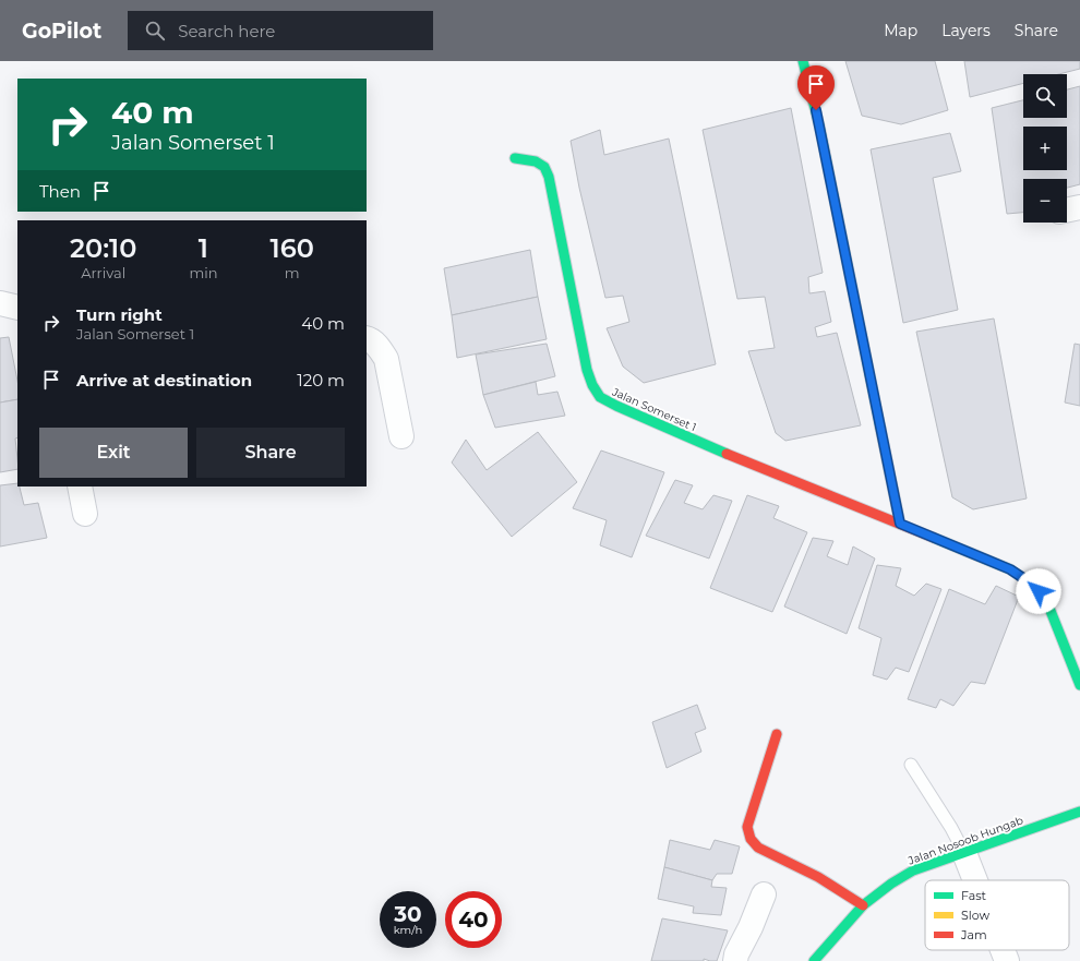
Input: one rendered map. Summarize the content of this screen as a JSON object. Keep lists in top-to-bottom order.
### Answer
{
  "streets": {
    "street": ["Jalan Somerset 1", "Jalan Nosoob Hungab"]
  },
  "legend": ["Fast", "Slow", "Jam"],
  "page": {
    "header": "GoPilot",
    "search": "Search here",
    "nav": ["Map", "Layers", "Share"],
    "map_buttons": ["+", "−"],
    "turn": ["40 m", "Jalan Somerset 1"],
    "then": "Then",
    "eta": [
      "20:10",
      "Arrival",
      "1",
      "min",
      "160",
      "m"
    ],
    "list": [
      {
        "name": "Turn right",
        "note": "Jalan Somerset 1",
        "value": "40 m"
      },
      {
        "name": "Arrive at destination",
        "value": "120 m"
      }
    ],
    "buttons": ["Exit", "Share"],
    "speed": "30 km/h",
    "limit": "40"
  }
}
